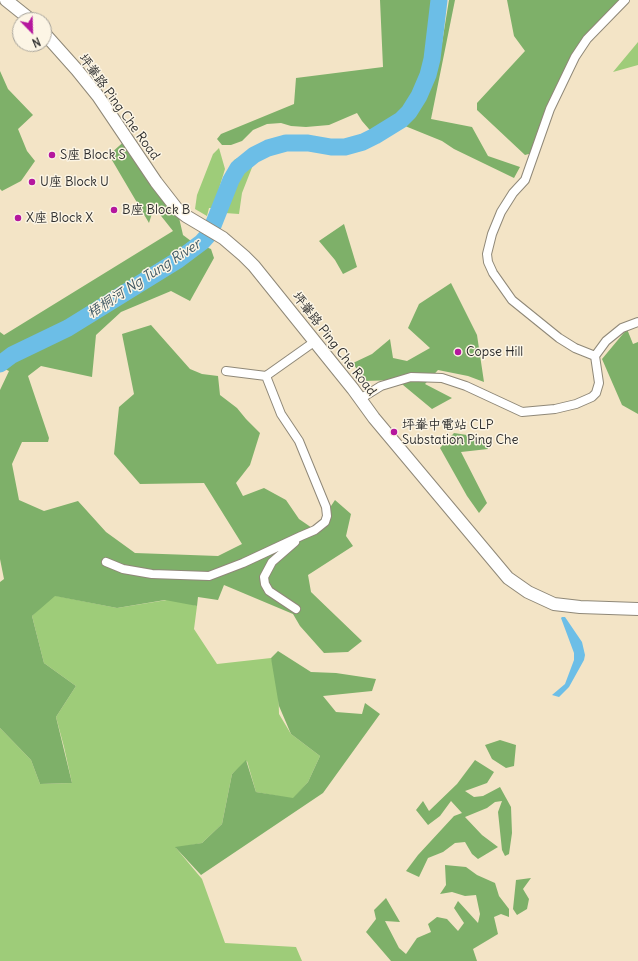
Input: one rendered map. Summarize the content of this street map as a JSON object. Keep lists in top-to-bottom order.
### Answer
{
  "streets": {
    "street": ["坪輋路 Ping Che Road"]
  },
  "water": ["梧桐河 Ng Tung River"],
  "places": [
    "S座 Block S",
    "U座 Block U",
    "B座 Block B",
    "X座 Block X",
    "Copse Hill",
    "坪輋中電站 CLP Substation Ping Che"
  ],
  "north": "bottom right"
}
